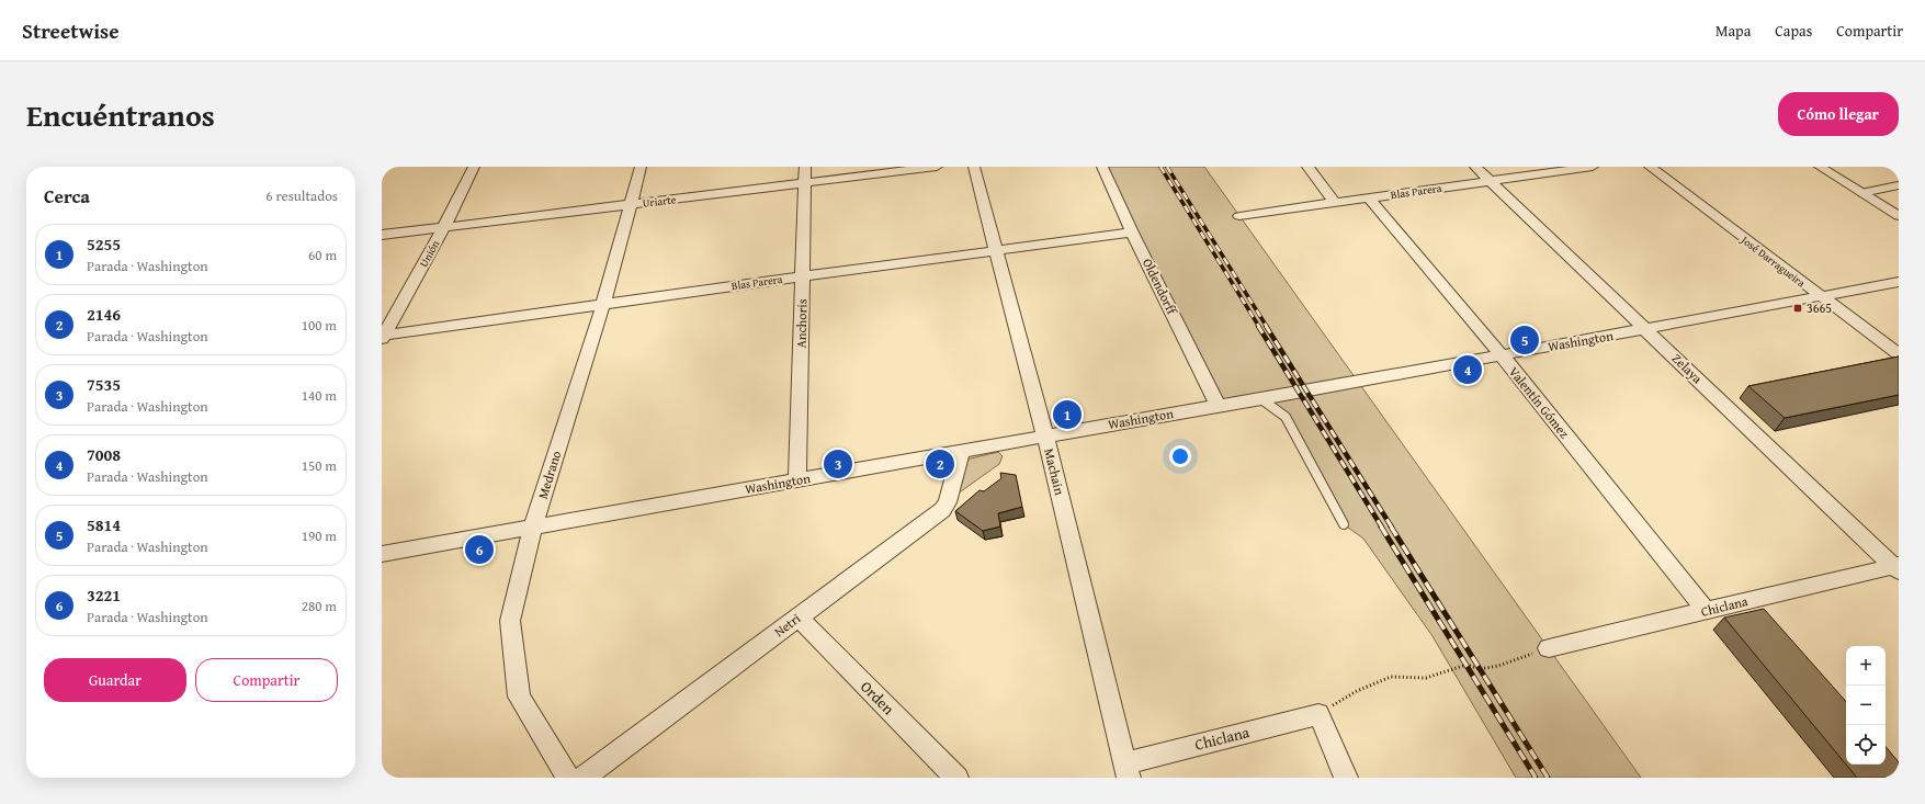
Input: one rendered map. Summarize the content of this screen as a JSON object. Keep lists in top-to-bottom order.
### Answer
{
  "streets": {
    "street": [
      "Blas Parera",
      "Uriarte",
      "Unión",
      "José Darragueira",
      "Oldendorff",
      "Anchoris",
      "Washington",
      "Zelaya",
      "Valentín Gómez",
      "Machain",
      "Medrano",
      "Chiclana",
      "Netri",
      "Orden"
    ]
  },
  "crossings": [
    ["Blas Parera", "Unión"],
    ["Blas Parera", "Oldendorff"],
    ["Blas Parera", "Anchoris"],
    ["Blas Parera", "Zelaya"],
    ["Blas Parera", "Valentín Gómez"],
    ["Blas Parera", "Machain"],
    ["Blas Parera", "Medrano"],
    ["Uriarte", "Unión"],
    ["Uriarte", "Anchoris"],
    ["Uriarte", "Medrano"],
    ["José Darragueira", "Washington"],
    ["Oldendorff", "Washington"],
    ["Anchoris", "Washington"],
    ["Washington", "Zelaya"],
    ["Washington", "Valentín Gómez"],
    ["Washington", "Machain"],
    ["Washington", "Medrano"],
    ["Washington", "Netri"],
    ["Zelaya", "Chiclana"],
    ["Valentín Gómez", "Chiclana"],
    ["Machain", "Chiclana"],
    ["Netri", "Orden"]
  ],
  "places": {
    "transit": ["3665"]
  },
  "page": {
    "header": "Streetwise",
    "nav": ["Mapa", "Capas", "Compartir"],
    "title": "Encuéntranos",
    "buttons": [
      "Cómo llegar",
      ["Guardar", "Compartir"]
    ],
    "heading": ["Cerca", "6 resultados"],
    "list": [
      {
        "mark": "1",
        "name": "5255",
        "note": "Parada · Washington",
        "value": "60 m"
      },
      {
        "mark": "2",
        "name": "2146",
        "note": "Parada · Washington",
        "value": "100 m"
      },
      {
        "mark": "3",
        "name": "7535",
        "note": "Parada · Washington",
        "value": "140 m"
      },
      {
        "mark": "4",
        "name": "7008",
        "note": "Parada · Washington",
        "value": "150 m"
      },
      {
        "mark": "5",
        "name": "5814",
        "note": "Parada · Washington",
        "value": "190 m"
      },
      {
        "mark": "6",
        "name": "3221",
        "note": "Parada · Washington",
        "value": "280 m"
      }
    ],
    "pins": [
      "5",
      "4",
      "1",
      "2",
      "3",
      "6"
    ],
    "map_buttons": ["+", "−"]
  }
}
